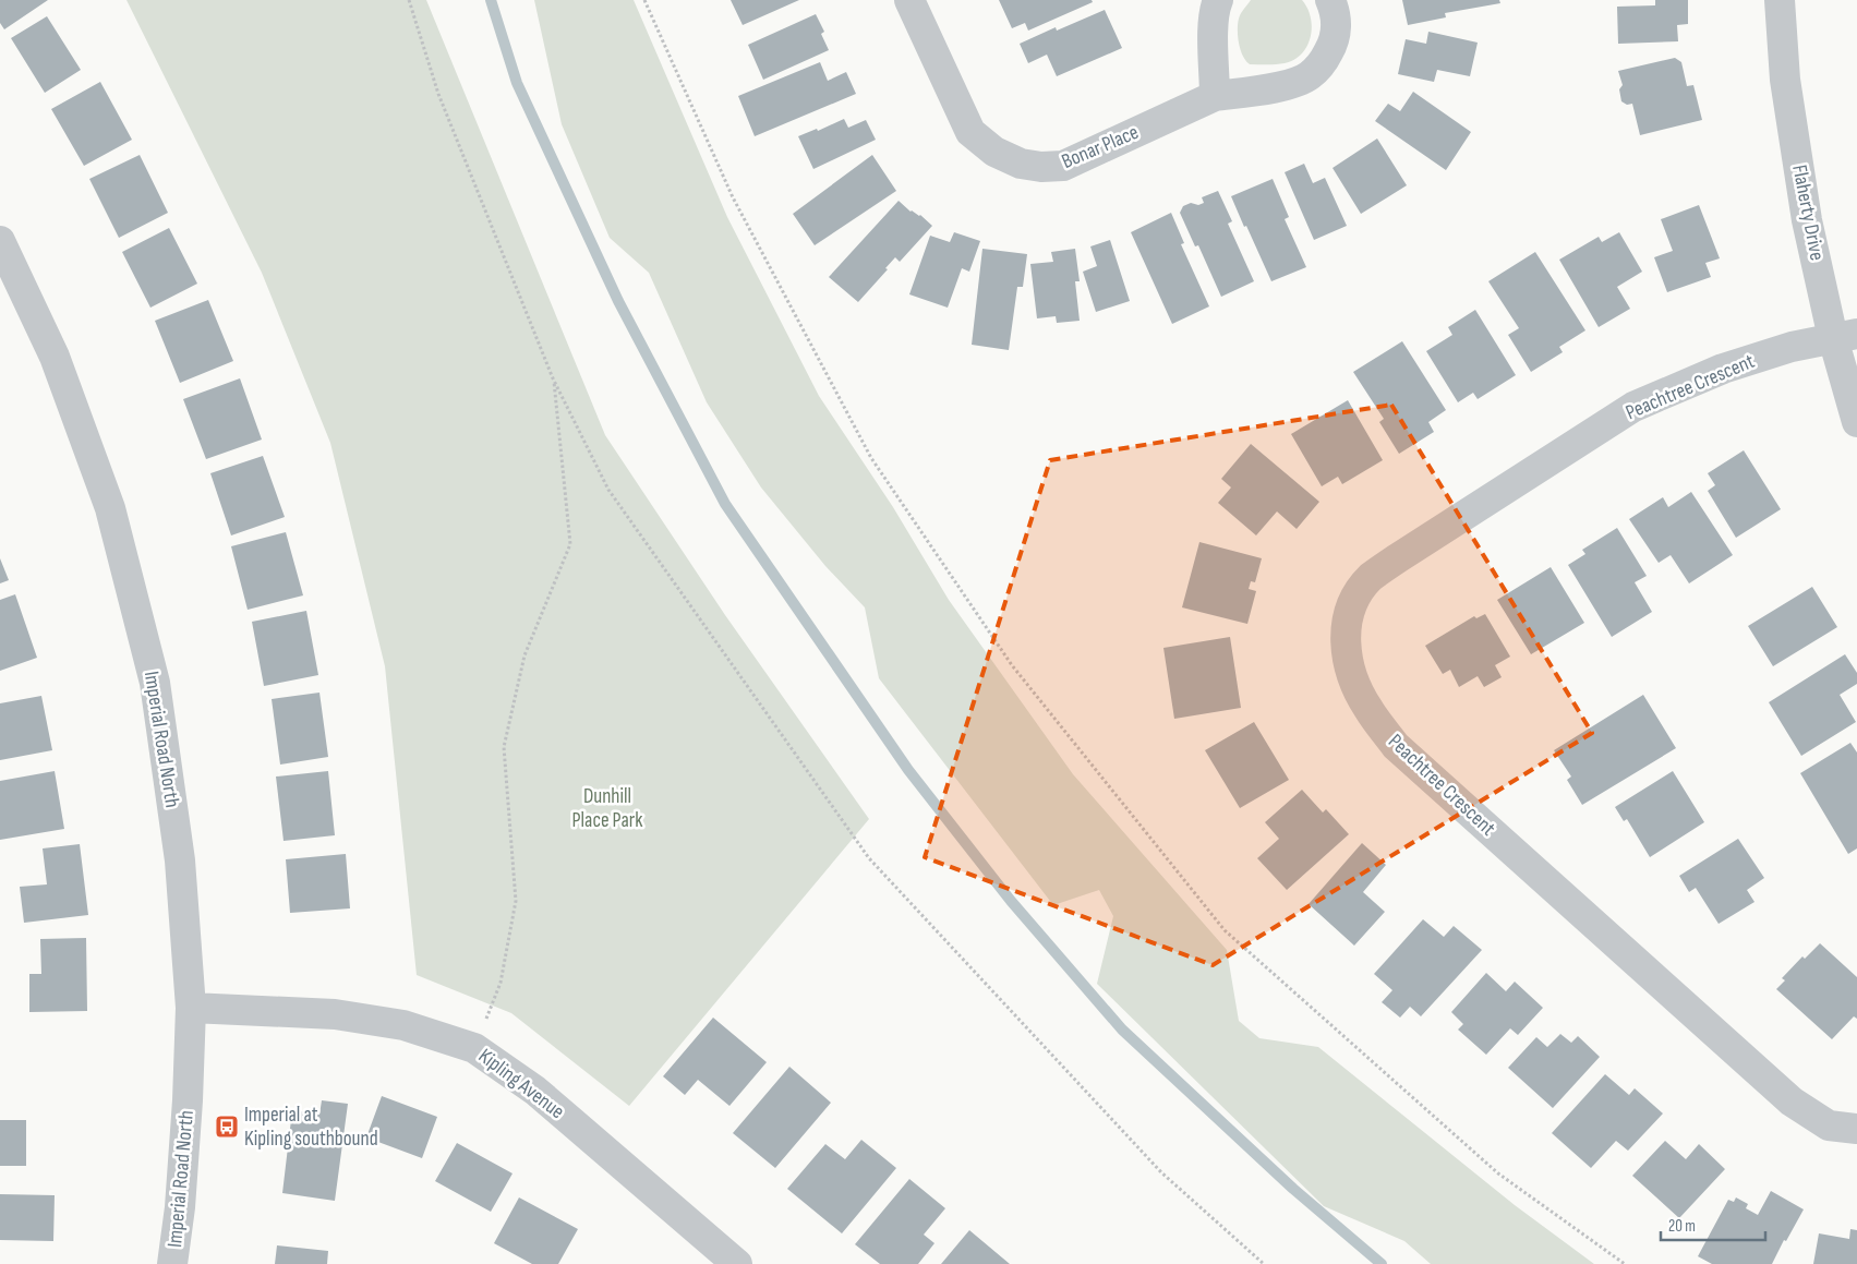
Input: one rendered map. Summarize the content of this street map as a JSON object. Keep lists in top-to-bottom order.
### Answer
{
  "streets": {
    "street": [
      "Bonar Place",
      "Flaherty Drive",
      "Peachtree Crescent",
      "Imperial Road North",
      "Kipling Avenue"
    ]
  },
  "crossings": [
    ["Flaherty Drive", "Peachtree Crescent"],
    ["Imperial Road North", "Kipling Avenue"]
  ],
  "parks": ["Dunhill Place Park"],
  "places": {
    "bus stop": ["Imperial at Kipling southbound"]
  },
  "scale_bar": "20 m"
}
